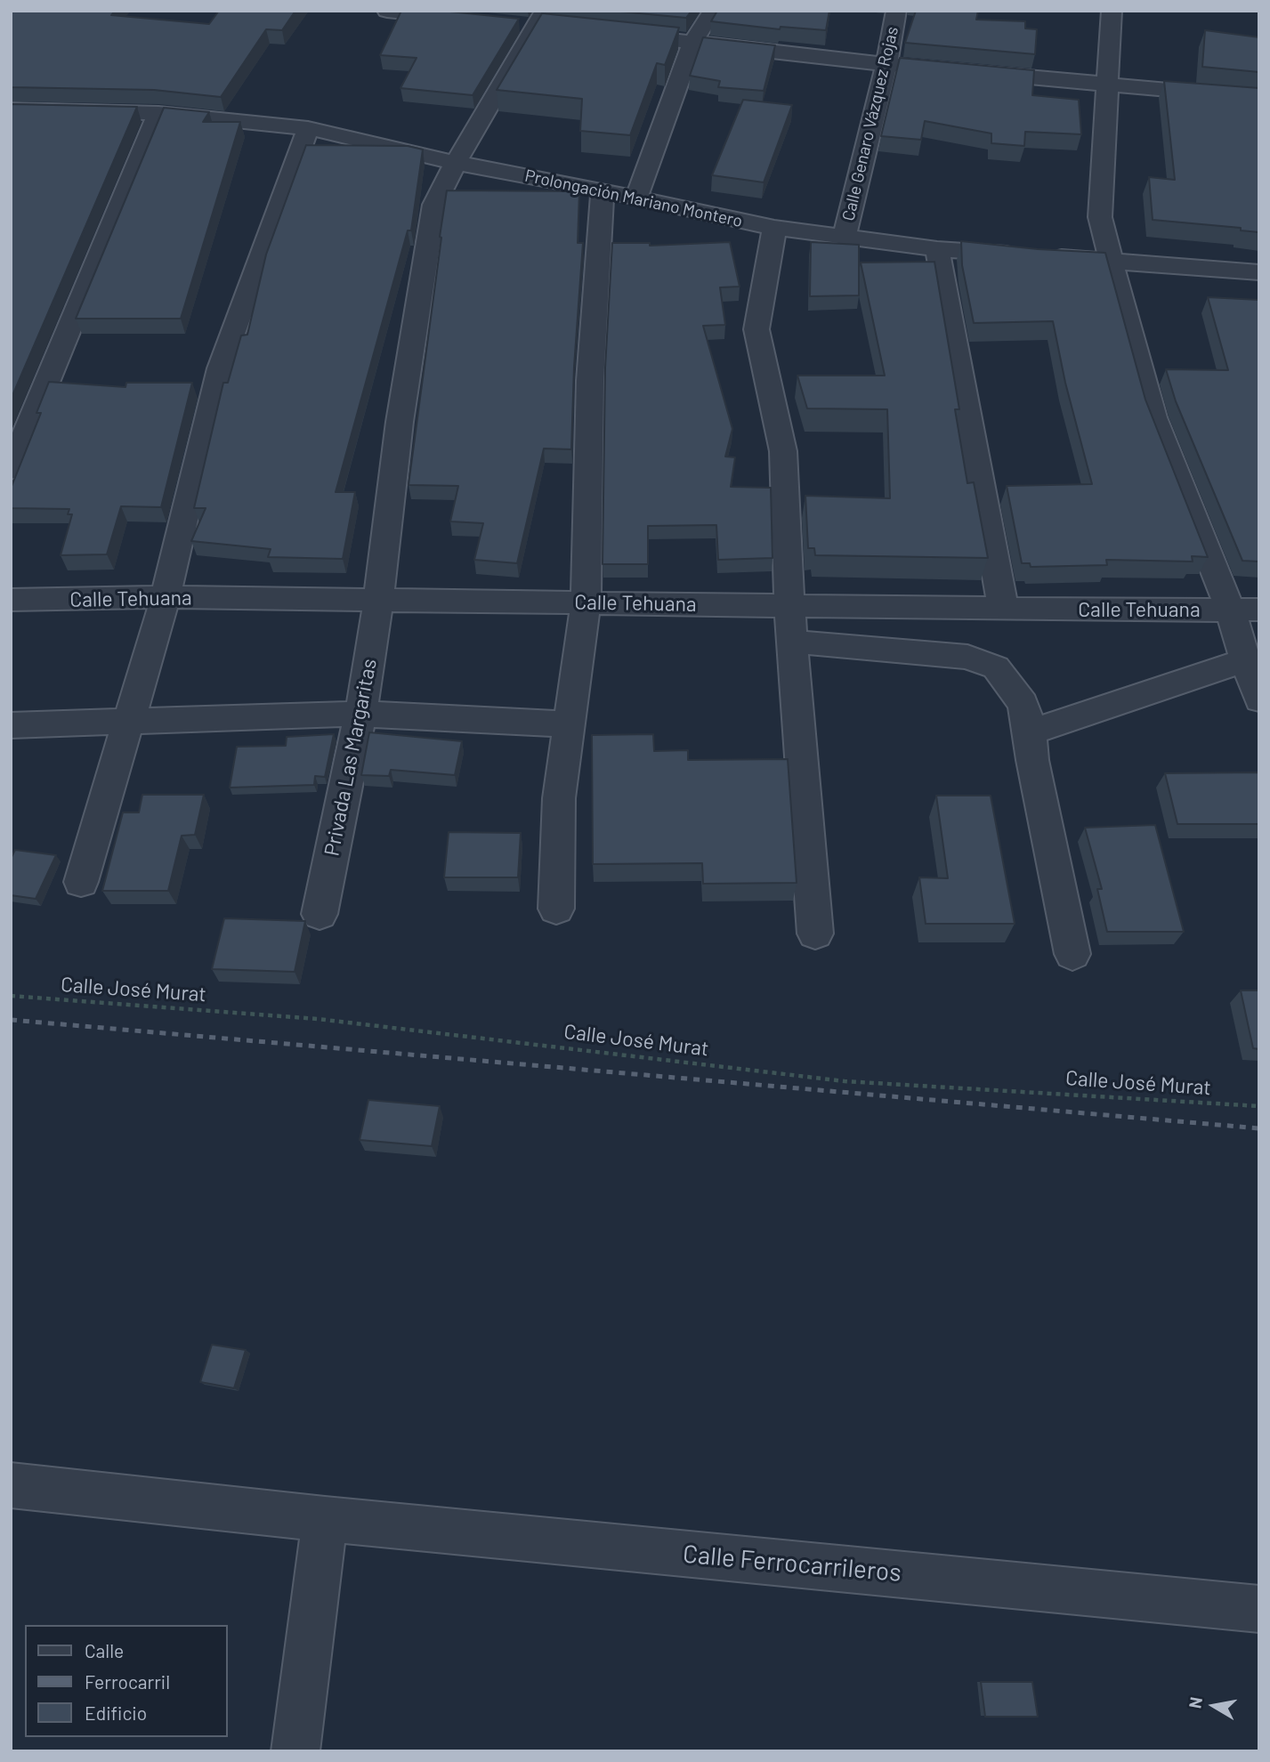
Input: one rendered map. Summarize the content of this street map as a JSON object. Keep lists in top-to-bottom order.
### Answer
{
  "streets": {
    "street": [
      "Calle Genaro Vázquez Rojas",
      "Prolongación Mariano Montero",
      "Calle Tehuana",
      "Privada Las Margaritas",
      "Calle Ferrocarrileros"
    ],
    "path": ["Calle José Murat"]
  },
  "crossings": [
    ["Calle Genaro Vázquez Rojas", "Prolongación Mariano Montero"],
    ["Prolongación Mariano Montero", "Privada Las Margaritas"],
    ["Calle Tehuana", "Privada Las Margaritas"]
  ],
  "legend": ["Calle", "Ferrocarril", "Edificio"],
  "north": "left"
}
